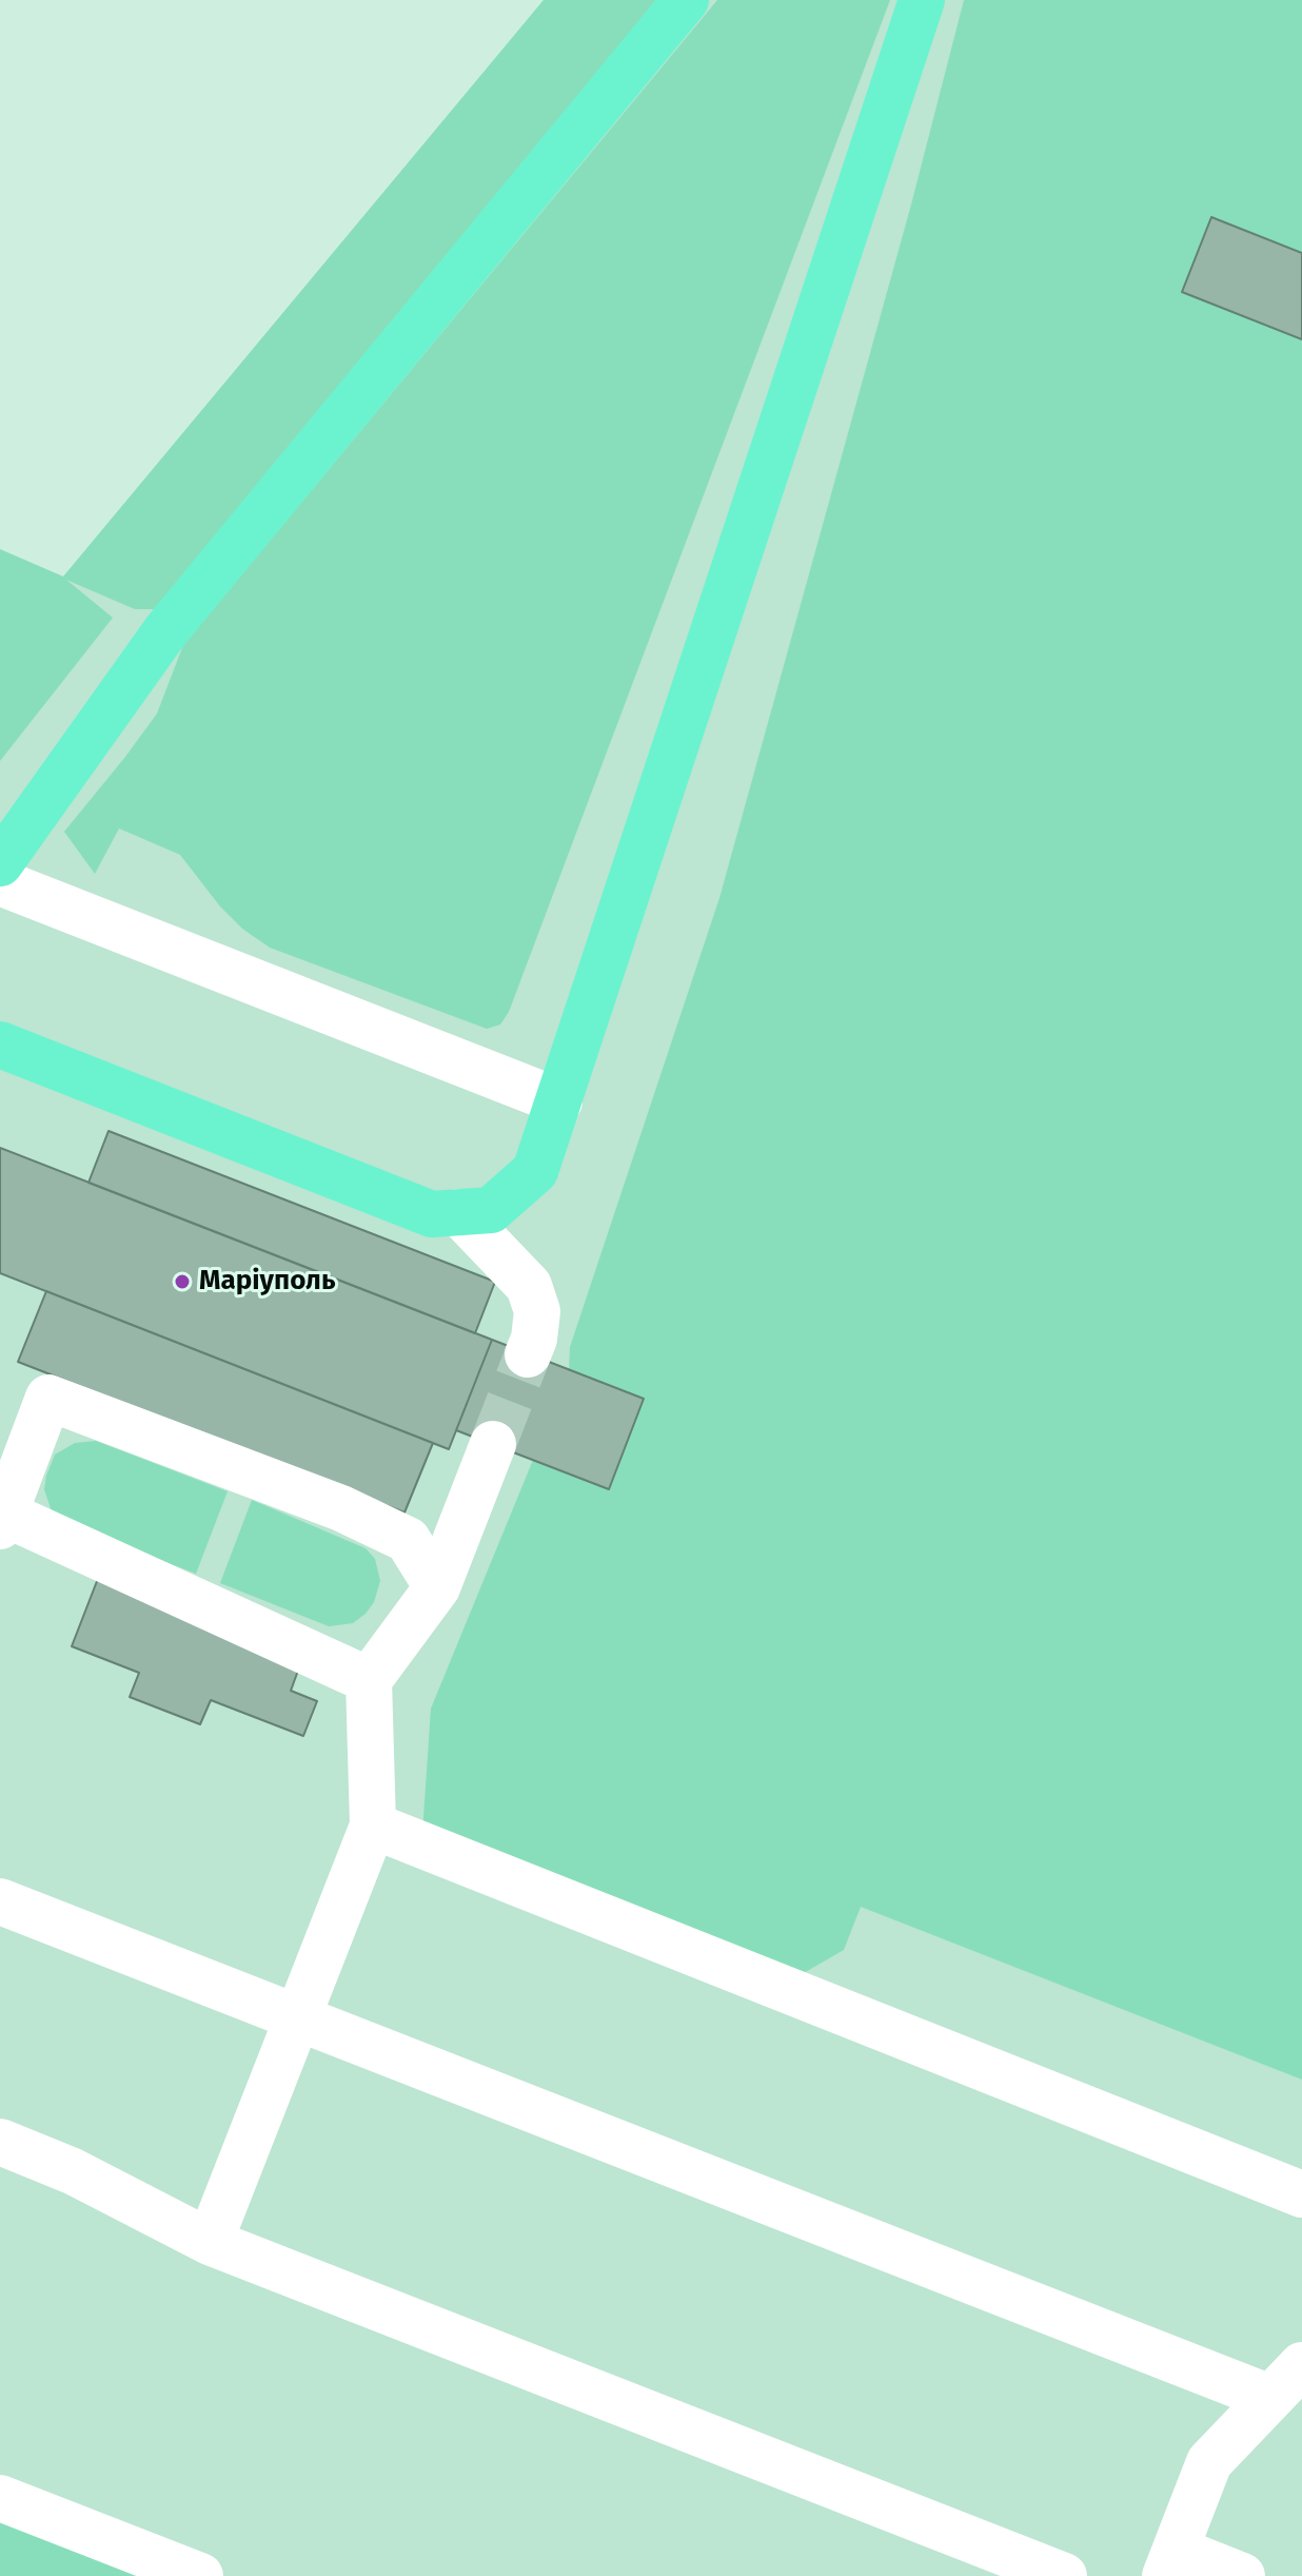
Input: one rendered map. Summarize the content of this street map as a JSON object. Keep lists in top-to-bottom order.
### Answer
{
  "places": ["Маріуполь"]
}
